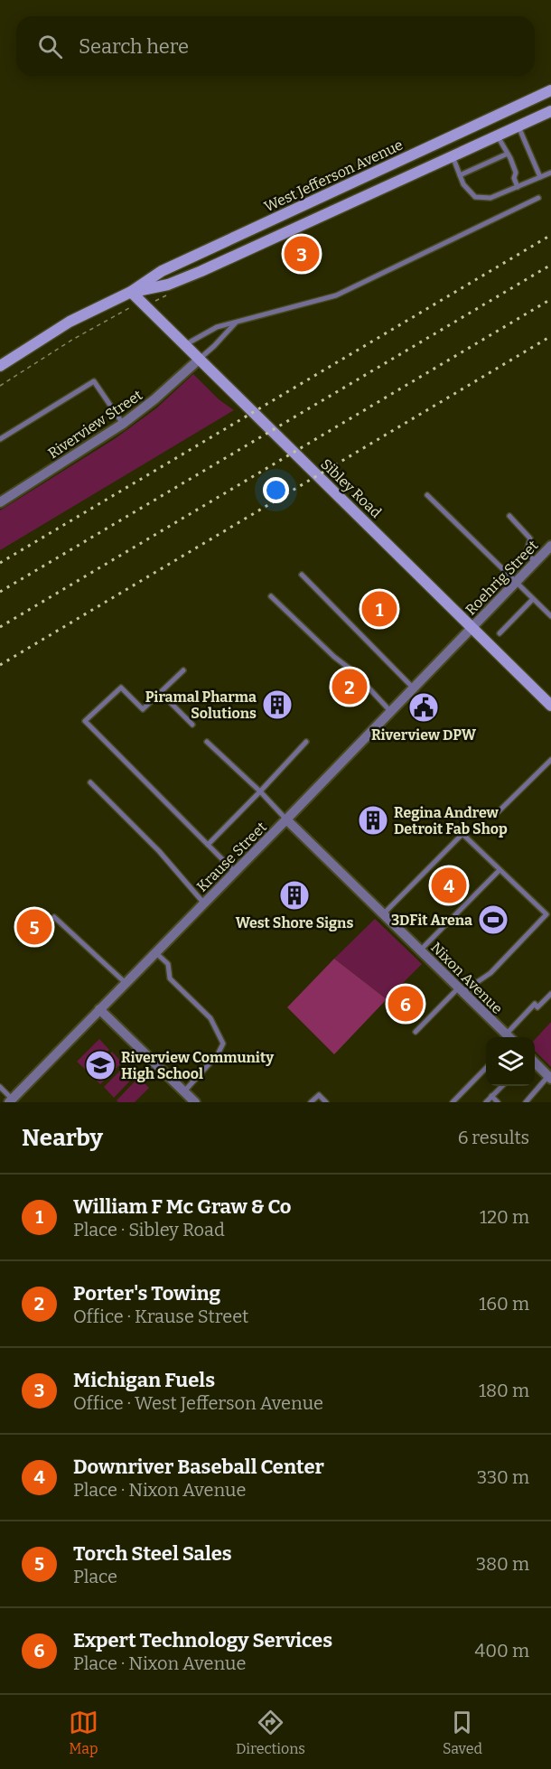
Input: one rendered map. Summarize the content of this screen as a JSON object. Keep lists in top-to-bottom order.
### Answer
{
  "streets": {
    "main road": ["West Jefferson Avenue", "Sibley Road"],
    "street": [
      "Riverview Street",
      "Roehrig Street",
      "Krause Street",
      "Nixon Avenue"
    ]
  },
  "crossings": [
    ["West Jefferson Avenue", "Sibley Road"],
    ["Riverview Street", "Sibley Road"],
    ["Sibley Road", "Roehrig Street"],
    ["Sibley Road", "Krause Street"],
    ["Roehrig Street", "Krause Street"],
    ["Krause Street", "Nixon Avenue"]
  ],
  "places": {
    "building": ["Piramal Pharma Solutions", "Regina Andrew Detroit Fab Shop", "West Shore Signs"],
    "public building": ["Riverview DPW"],
    "sports": ["3DFit Arena"],
    "school or university": ["Riverview Community High School"]
  },
  "page": {
    "search": "Search here",
    "pins": [
      "3",
      "1",
      "2",
      "4",
      "5",
      "6"
    ],
    "heading": ["Nearby", "6 results"],
    "list": [
      {
        "mark": "1",
        "name": "William F Mc Graw & Co",
        "note": "Place · Sibley Road",
        "value": "120 m"
      },
      {
        "mark": "2",
        "name": "Porter's Towing",
        "note": "Office · Krause Street",
        "value": "160 m"
      },
      {
        "mark": "3",
        "name": "Michigan Fuels",
        "note": "Office · West Jefferson Avenue",
        "value": "180 m"
      },
      {
        "mark": "4",
        "name": "Downriver Baseball Center",
        "note": "Place · Nixon Avenue",
        "value": "330 m"
      },
      {
        "mark": "5",
        "name": "Torch Steel Sales",
        "note": "Place",
        "value": "380 m"
      },
      {
        "mark": "6",
        "name": "Expert Technology Services",
        "note": "Place · Nixon Avenue",
        "value": "400 m"
      }
    ],
    "nav": ["Map", "Directions", "Saved"]
  }
}
